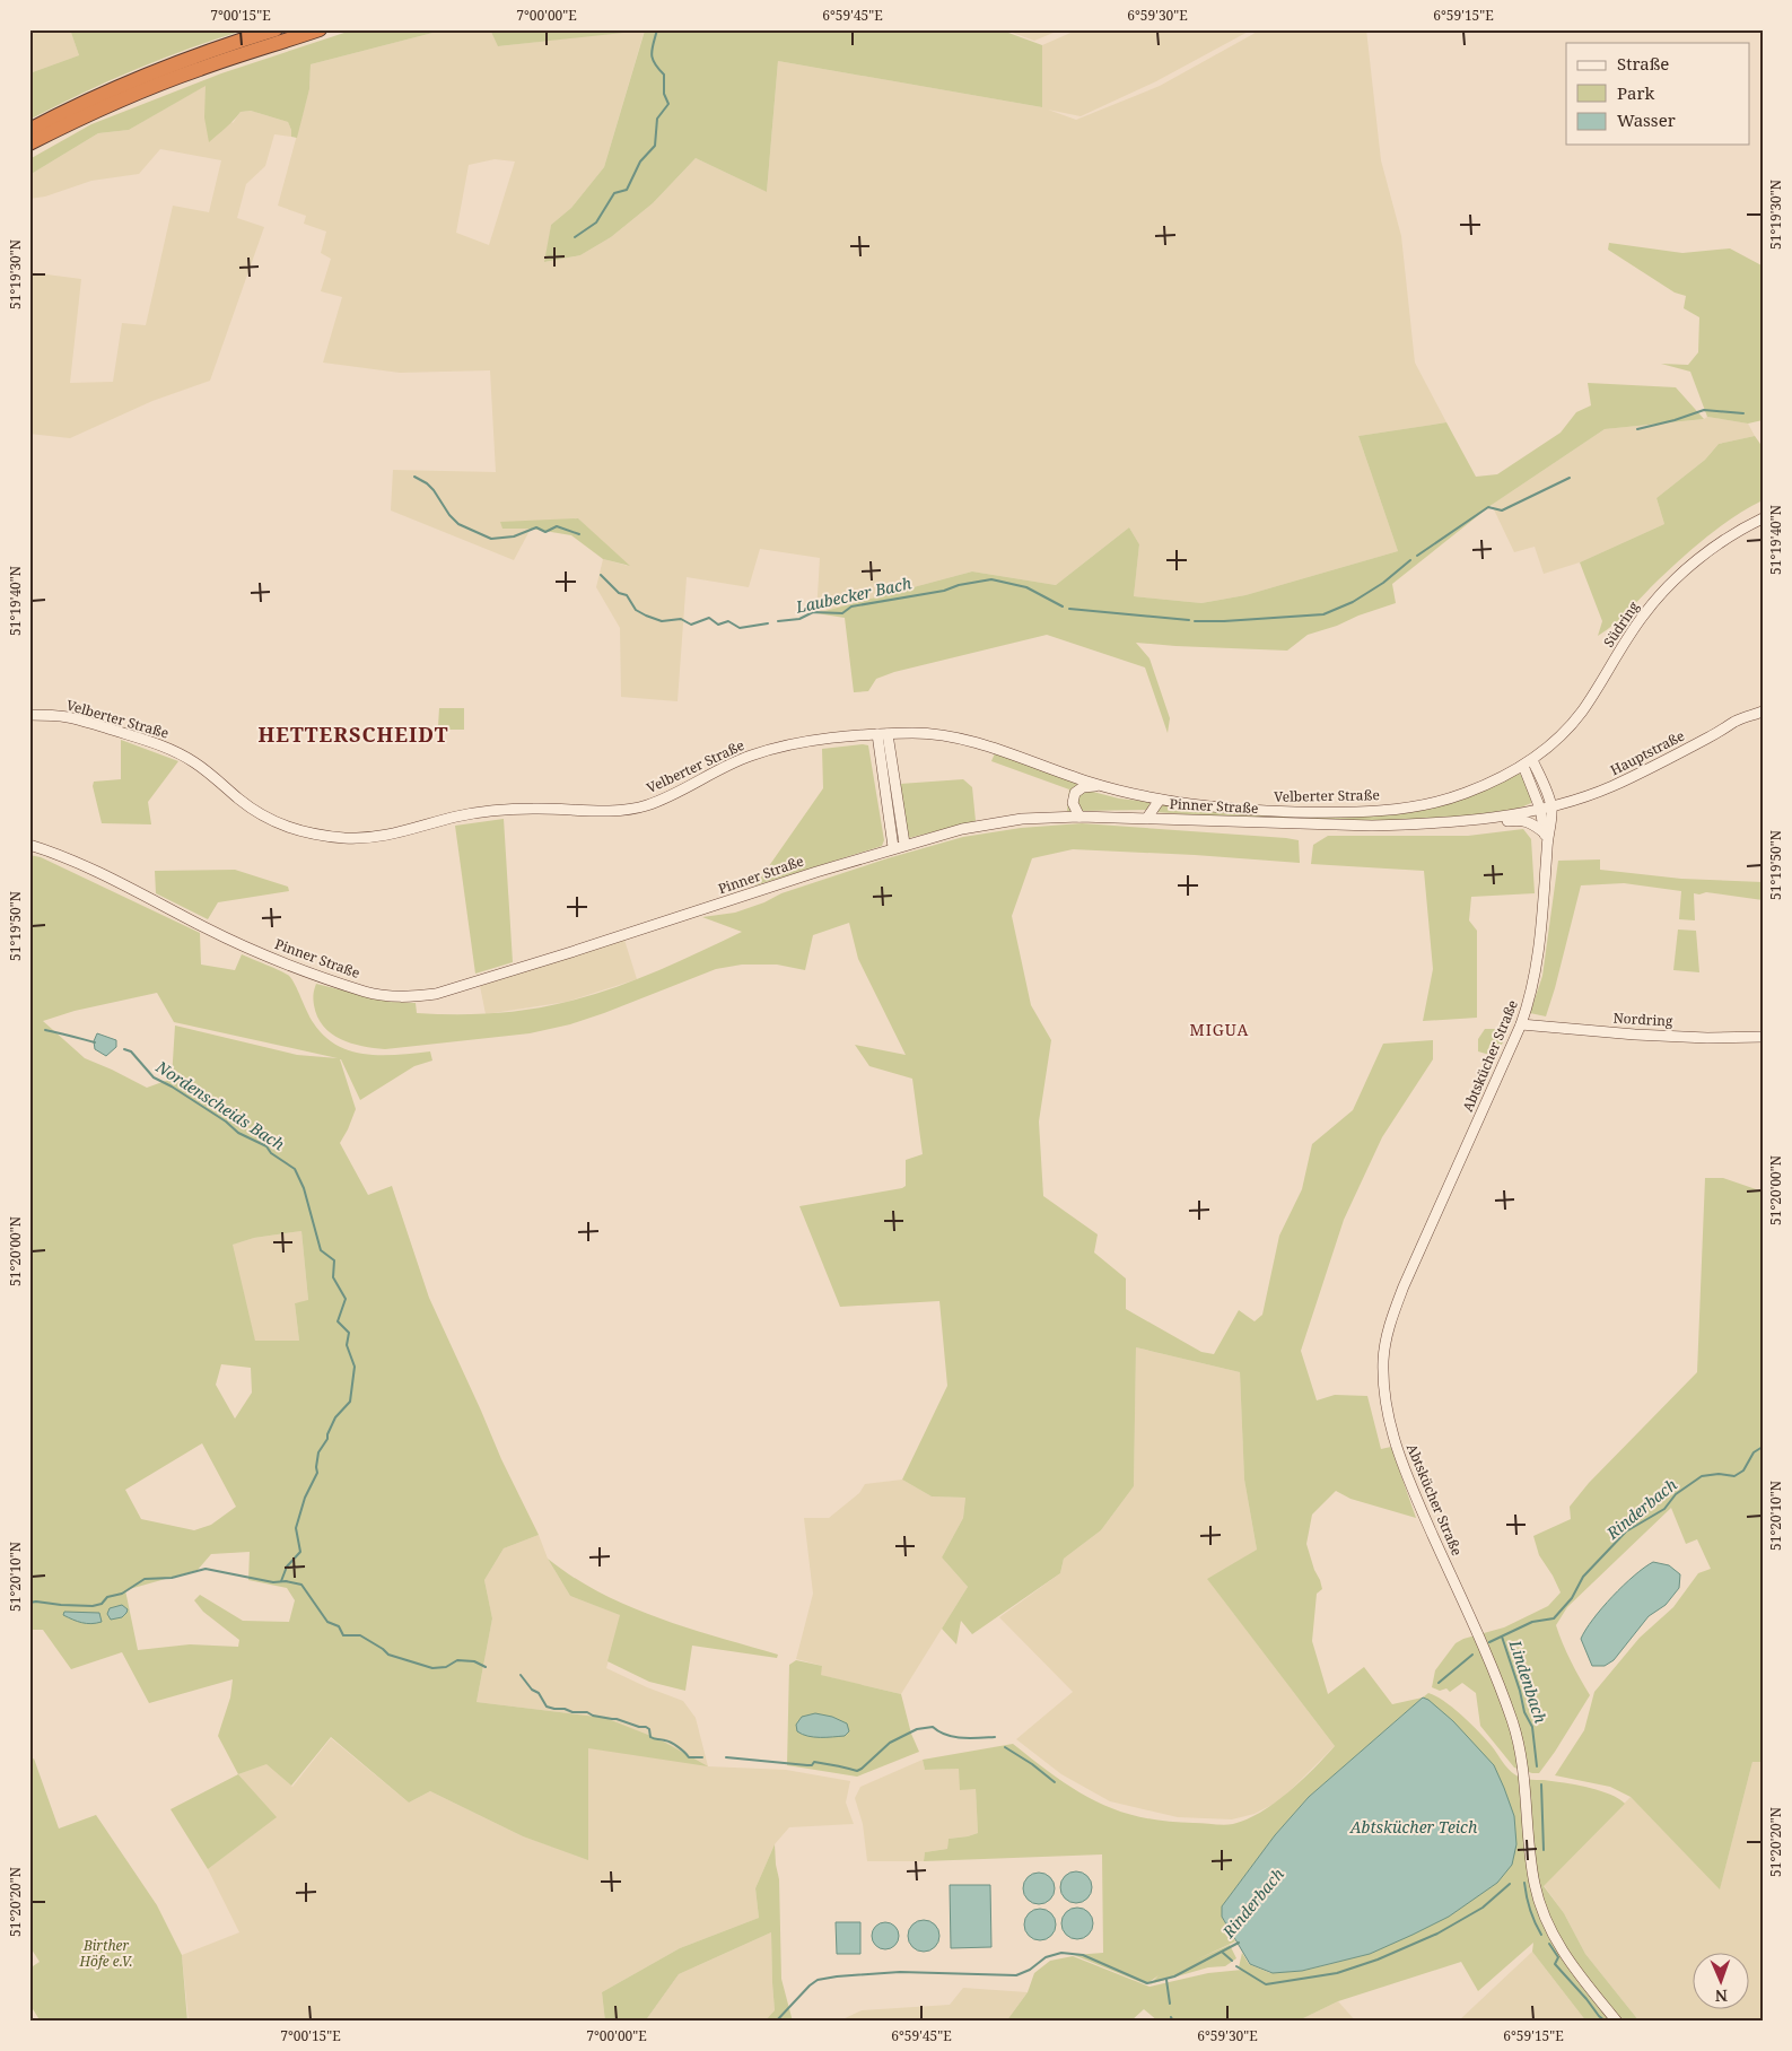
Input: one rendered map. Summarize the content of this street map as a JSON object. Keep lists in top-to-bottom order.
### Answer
{
  "streets": {
    "street": [
      "Südring",
      "Velberter Straße",
      "Hauptstraße",
      "Pinner Straße",
      "Nordring",
      "Abtskücher Straße"
    ]
  },
  "crossings": [
    ["Südring", "Velberter Straße"],
    ["Südring", "Abtskücher Straße"],
    ["Velberter Straße", "Abtskücher Straße"],
    ["Hauptstraße", "Pinner Straße"],
    ["Hauptstraße", "Abtskücher Straße"],
    ["Pinner Straße", "Abtskücher Straße"],
    ["Nordring", "Abtskücher Straße"]
  ],
  "districts": ["HETTERSCHEIDT", "MIGUA"],
  "water": [
    "Laubecker Bach",
    "Nordenscheids Bach",
    "Rinderbach",
    "Lindenbach",
    "Abtskücher Teich"
  ],
  "parks": ["Birther Höfe e.V."],
  "legend": ["Straße", "Park", "Wasser"],
  "north": "bottom",
  "coordinates": [
    "7°00'15\"E",
    "7°00'00\"E",
    "6°59'45\"E",
    "6°59'30\"E",
    "6°59'15\"E",
    "51°19'30\"N",
    "51°19'40\"N",
    "51°19'50\"N",
    "51°20'00\"N",
    "51°20'10\"N",
    "51°20'20\"N"
  ]
}
